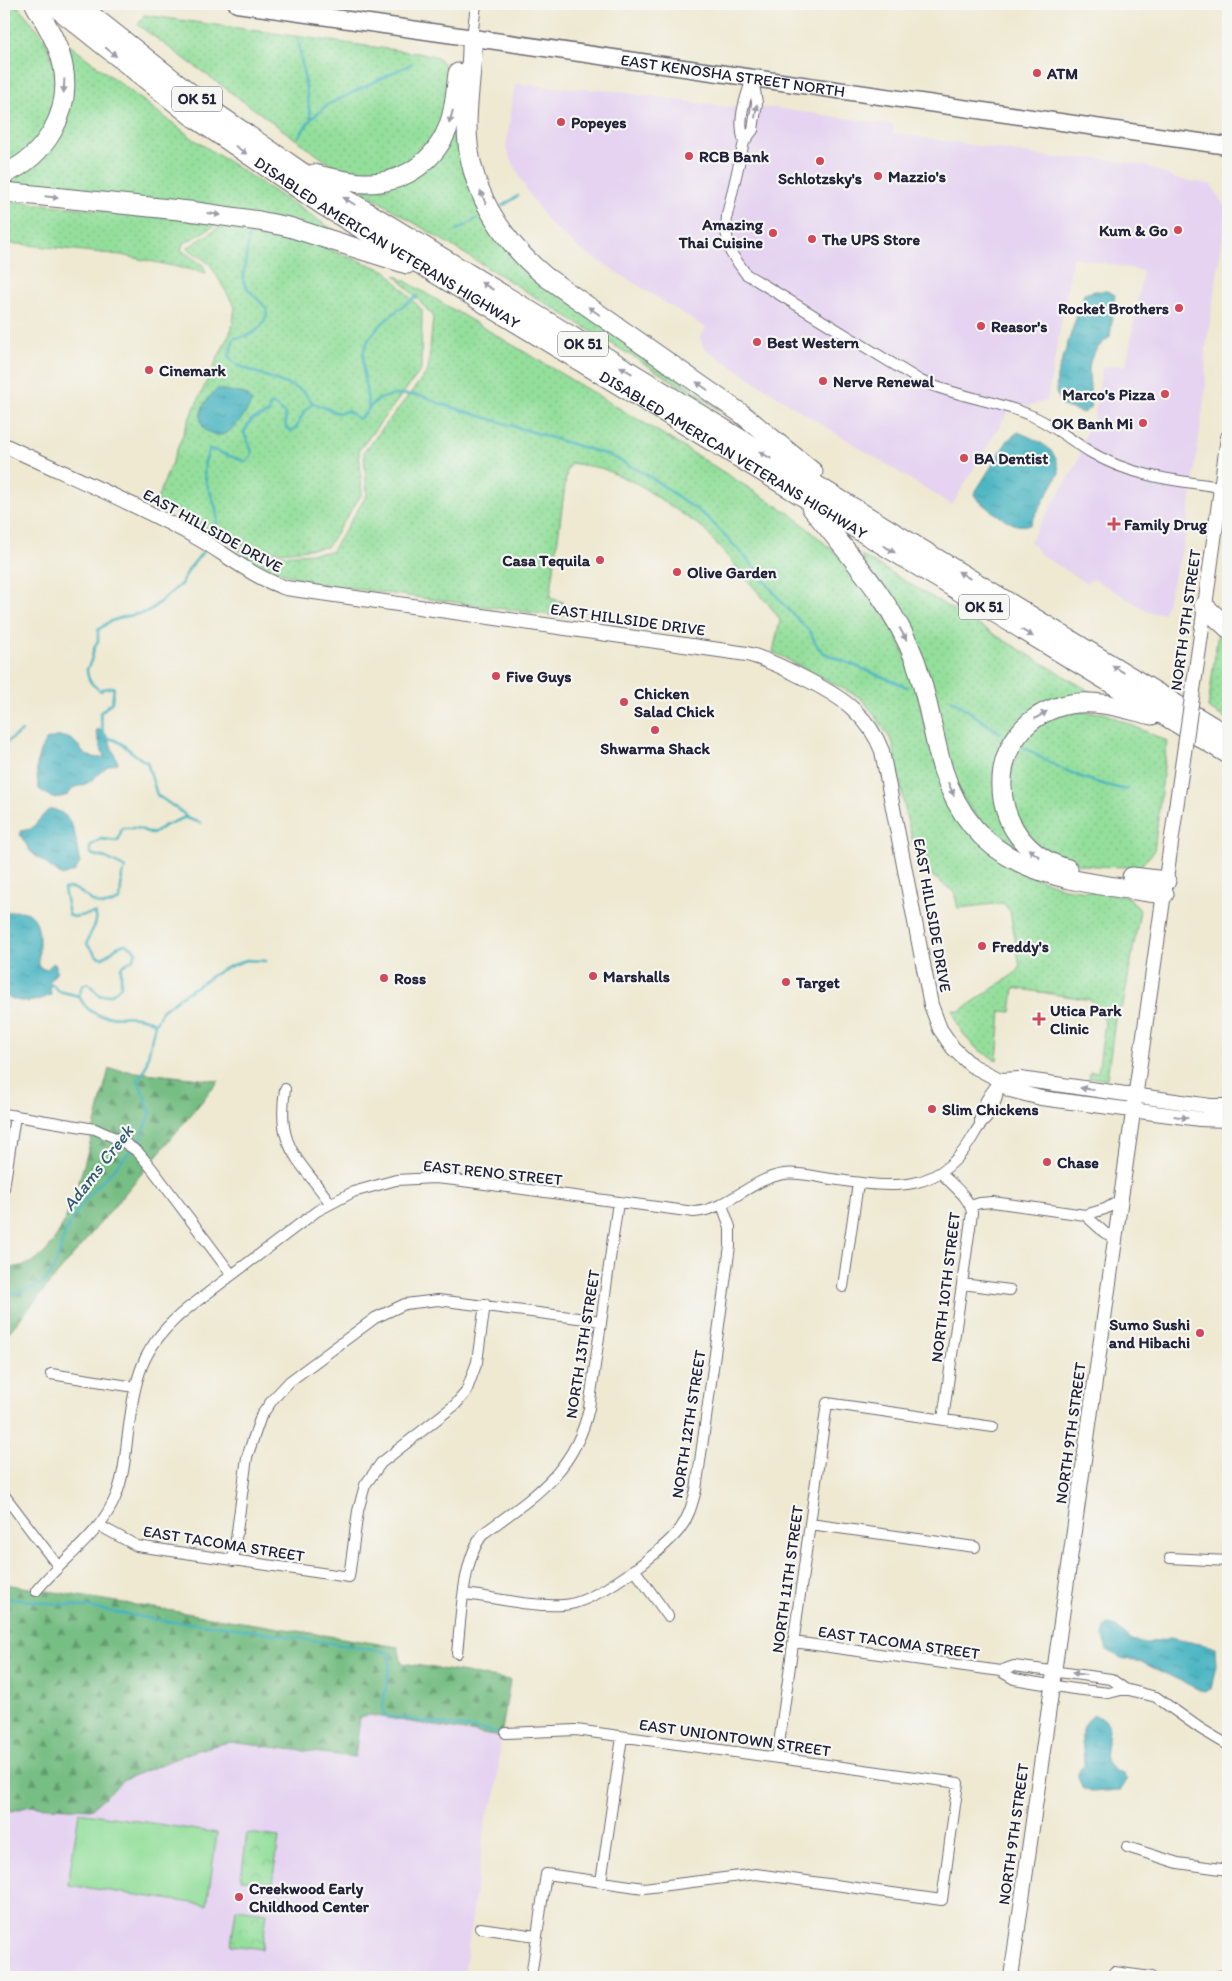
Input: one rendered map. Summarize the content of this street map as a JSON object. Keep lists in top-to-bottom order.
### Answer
{
  "streets": {
    "highway": ["OK 51", "DISABLED AMERICAN VETERANS HIGHWAY"],
    "main road": ["EAST KENOSHA STREET NORTH"],
    "street": [
      "EAST HILLSIDE DRIVE",
      "NORTH 9TH STREET",
      "EAST RENO STREET",
      "NORTH 10TH STREET",
      "NORTH 13TH STREET",
      "NORTH 12TH STREET",
      "EAST TACOMA STREET",
      "NORTH 11TH STREET",
      "EAST UNIONTOWN STREET"
    ]
  },
  "crossings": [
    ["EAST HILLSIDE DRIVE", "NORTH 9TH STREET"],
    ["NORTH 9TH STREET", "EAST TACOMA STREET"],
    ["EAST RENO STREET", "NORTH 10TH STREET"],
    ["EAST RENO STREET", "NORTH 13TH STREET"],
    ["EAST RENO STREET", "NORTH 12TH STREET"],
    ["EAST RENO STREET", "EAST TACOMA STREET"],
    ["NORTH 10TH STREET", "NORTH 11TH STREET"],
    ["EAST TACOMA STREET", "NORTH 11TH STREET"],
    ["NORTH 11TH STREET", "EAST UNIONTOWN STREET"]
  ],
  "water": ["Adams Creek"],
  "places": {
    "other": [
      "ATM",
      "Popeyes",
      "RCB Bank",
      "Schlotzsky's",
      "Mazzio's",
      "Kum & Go",
      "Amazing Thai Cuisine",
      "The UPS Store",
      "Rocket Brothers",
      "Reasor's",
      "Best Western",
      "Cinemark",
      "Nerve Renewal",
      "Marco's Pizza",
      "OK Banh Mi",
      "BA Dentist",
      "Casa Tequila",
      "Olive Garden",
      "Five Guys",
      "Chicken Salad Chick",
      "Shwarma Shack",
      "Freddy's",
      "Marshalls",
      "Ross",
      "Target",
      "Slim Chickens",
      "Chase",
      "Sumo Sushi and Hibachi",
      "Creekwood Early Childhood Center"
    ],
    "health": ["Family Drug", "Utica Park Clinic"]
  }
}
